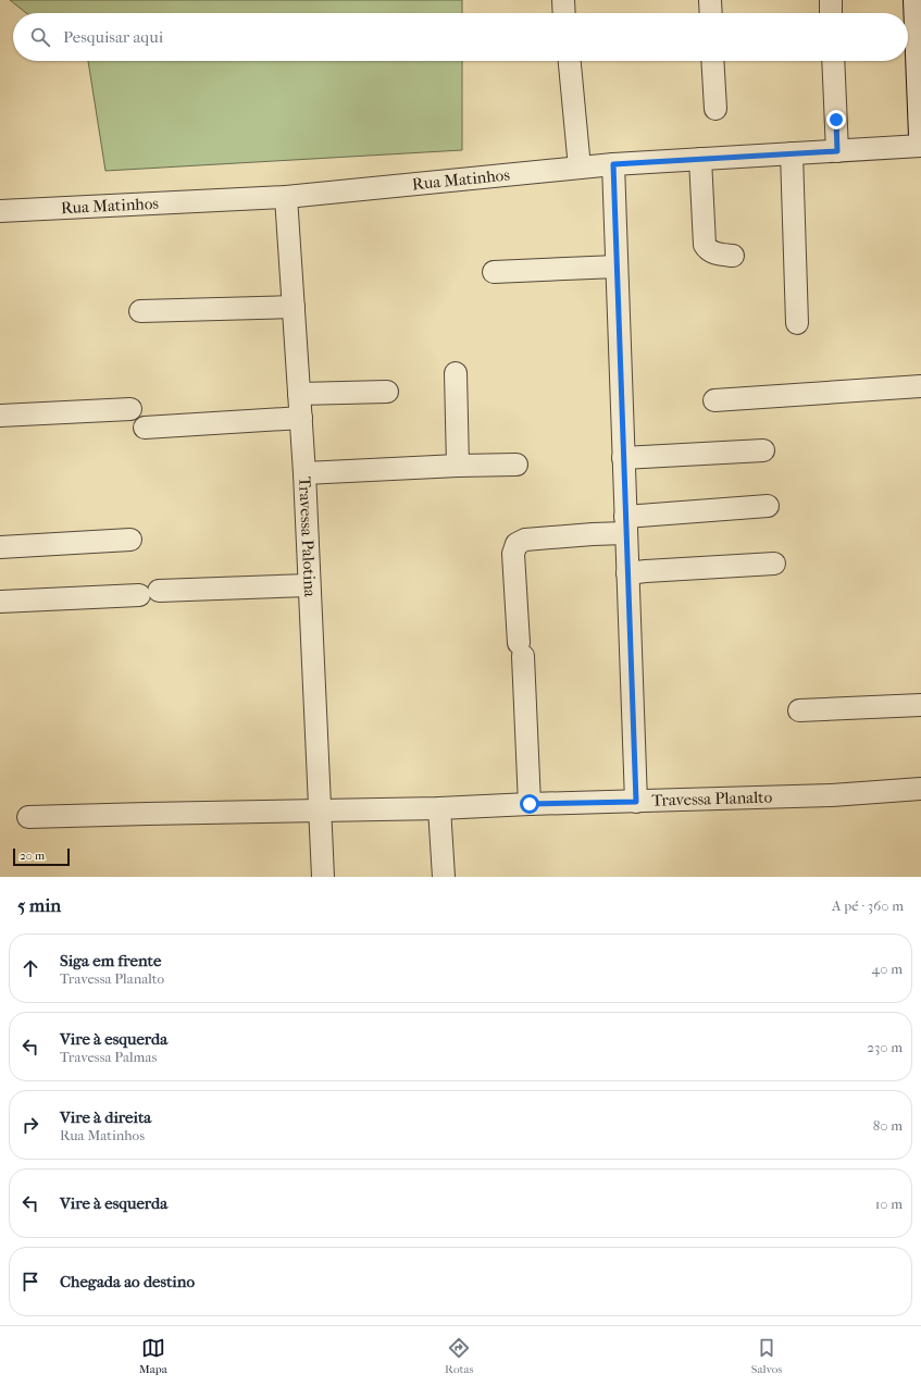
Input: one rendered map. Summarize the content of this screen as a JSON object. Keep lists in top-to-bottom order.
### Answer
{
  "streets": {
    "street": ["Rua Matinhos", "Travessa Palotina", "Travessa Planalto"]
  },
  "crossings": [
    ["Rua Matinhos", "Travessa Palotina"],
    ["Travessa Palotina", "Travessa Planalto"]
  ],
  "scale_bar": "20 m",
  "page": {
    "search": "Pesquisar aqui",
    "scale": "20 m",
    "heading": ["5 min", "A pé · 360 m"],
    "list": [
      ["Siga em frente", "Travessa Planalto", "40 m"],
      ["Vire à esquerda", "Travessa Palmas", "230 m"],
      ["Vire à direita", "Rua Matinhos", "80 m"],
      ["Vire à esquerda", "10 m"],
      "Chegada ao destino"
    ],
    "nav": ["Mapa", "Rotas", "Salvos"]
  }
}
